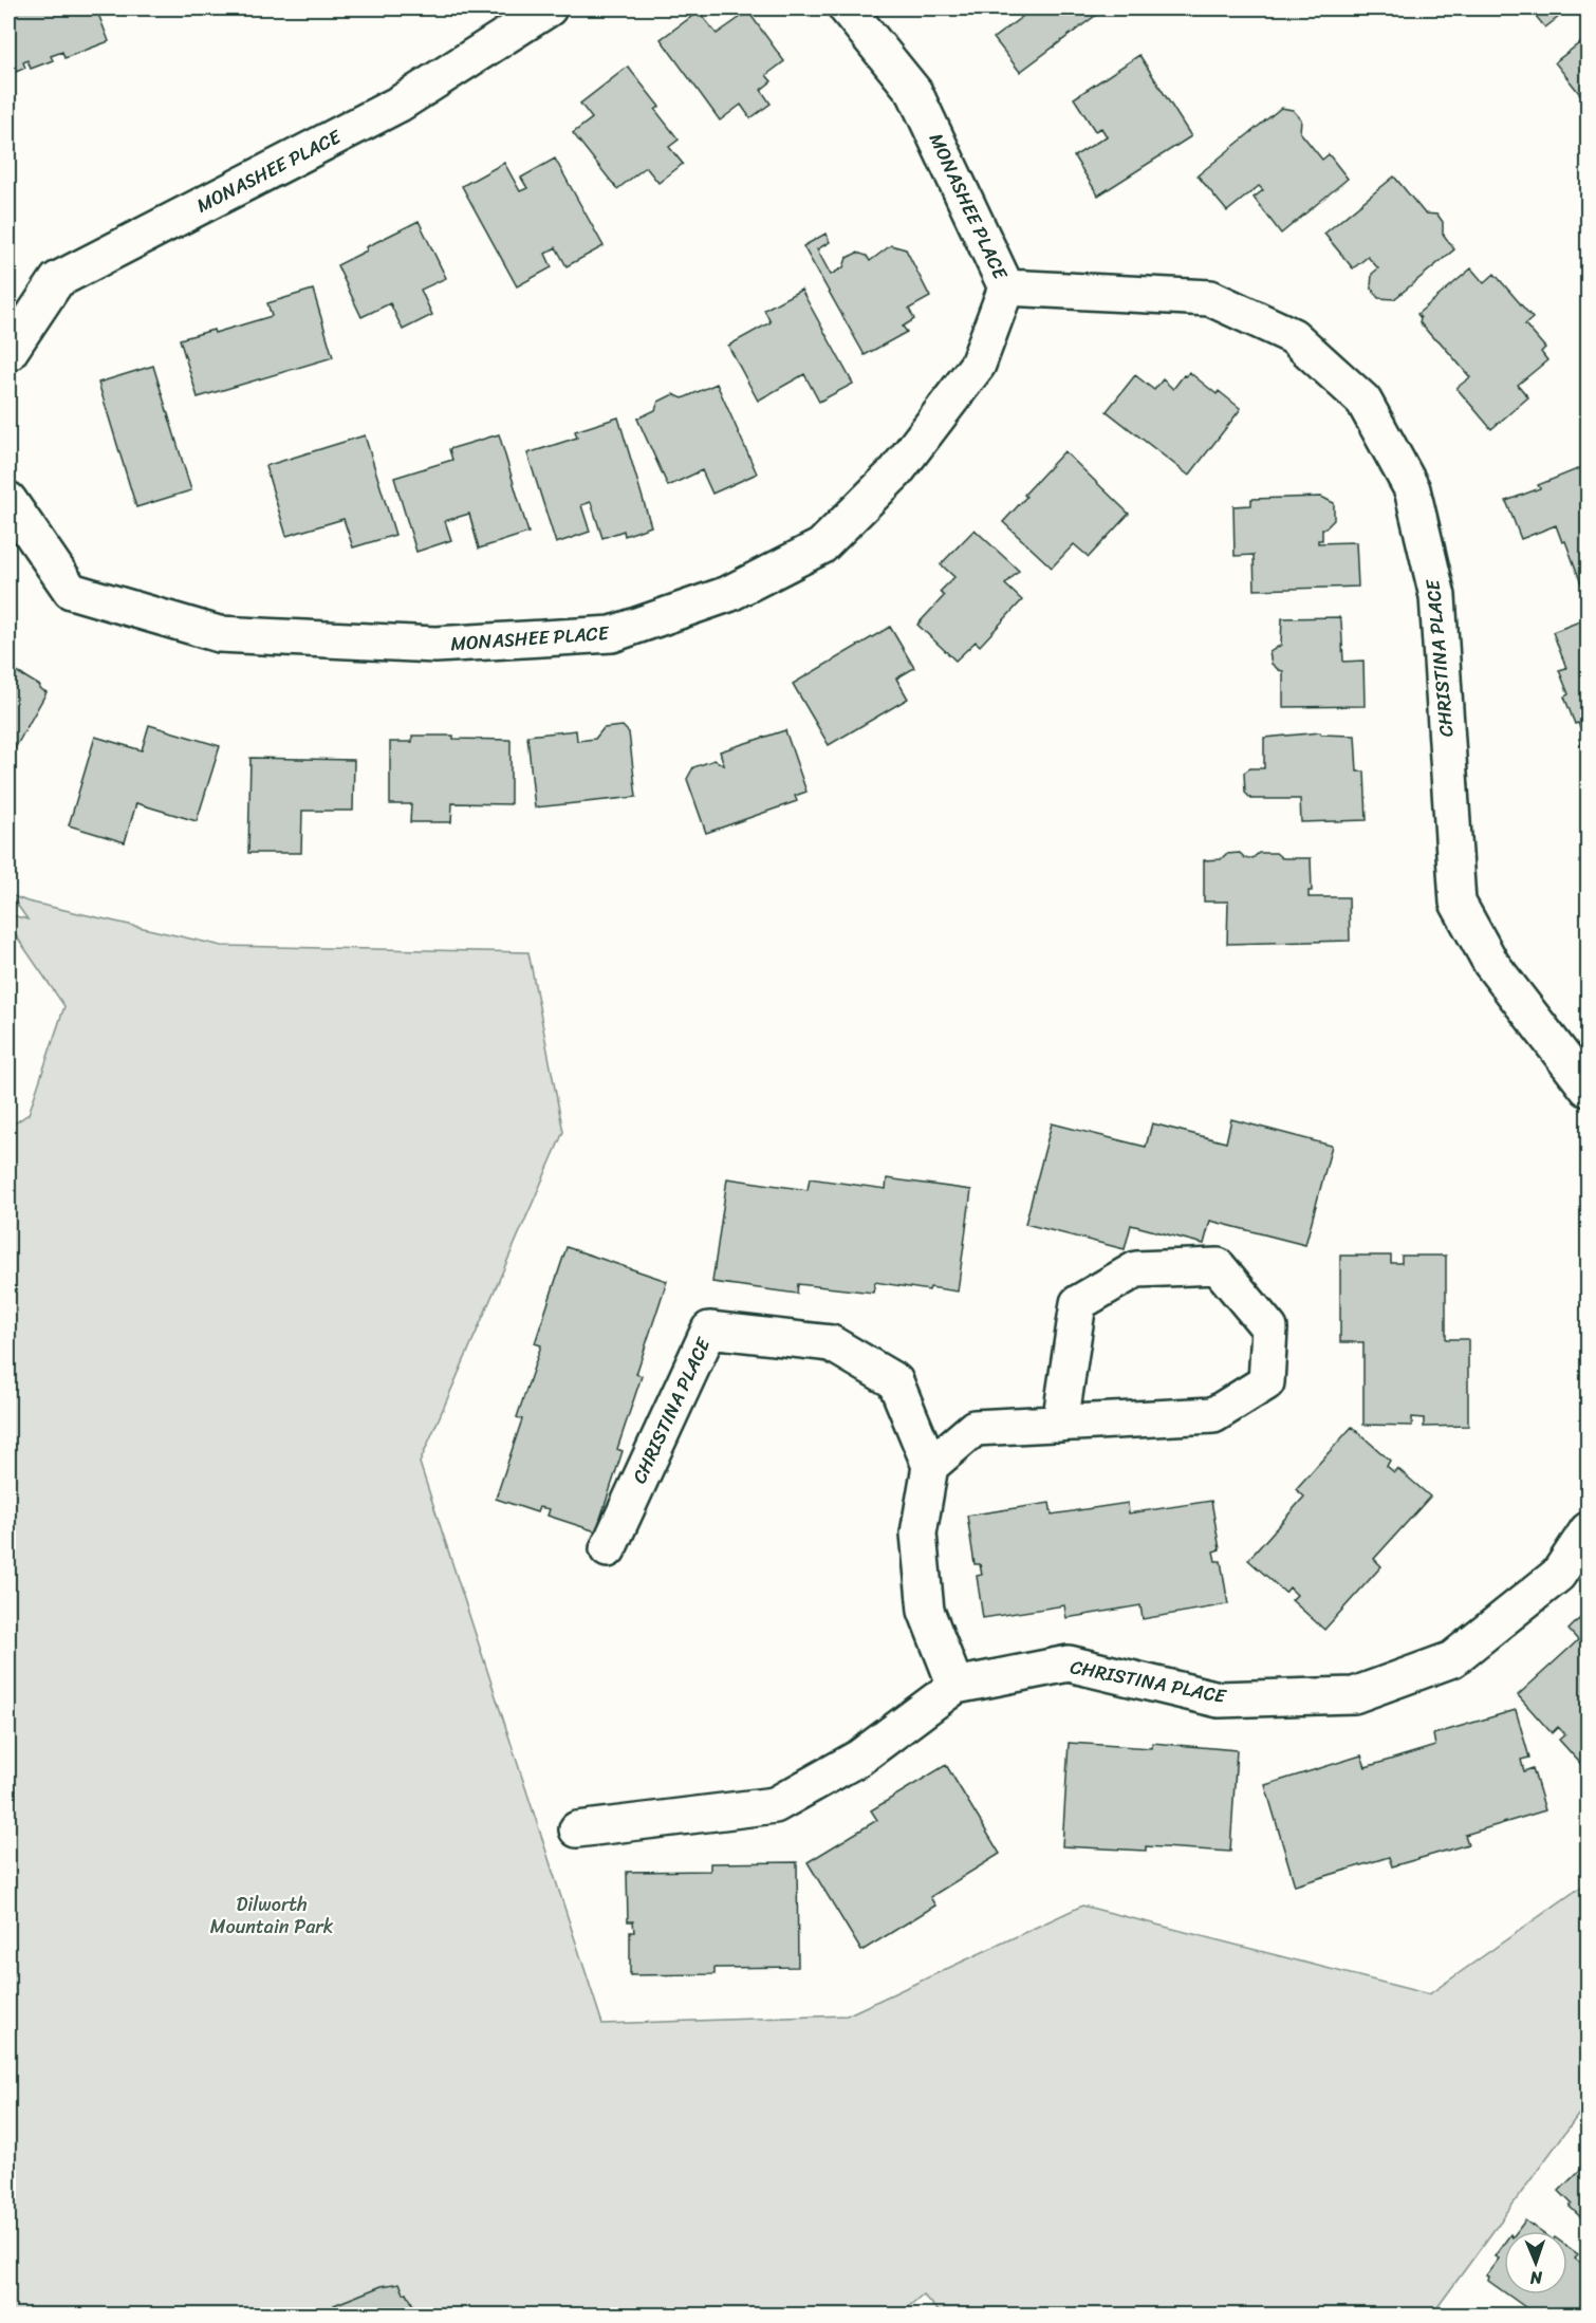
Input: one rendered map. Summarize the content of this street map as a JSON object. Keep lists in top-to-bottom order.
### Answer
{
  "streets": {
    "street": ["MONASHEE PLACE", "CHRISTINA PLACE"]
  },
  "crossings": [
    ["MONASHEE PLACE", "CHRISTINA PLACE"]
  ],
  "parks": ["Dilworth Mountain Park"],
  "north": "bottom"
}
